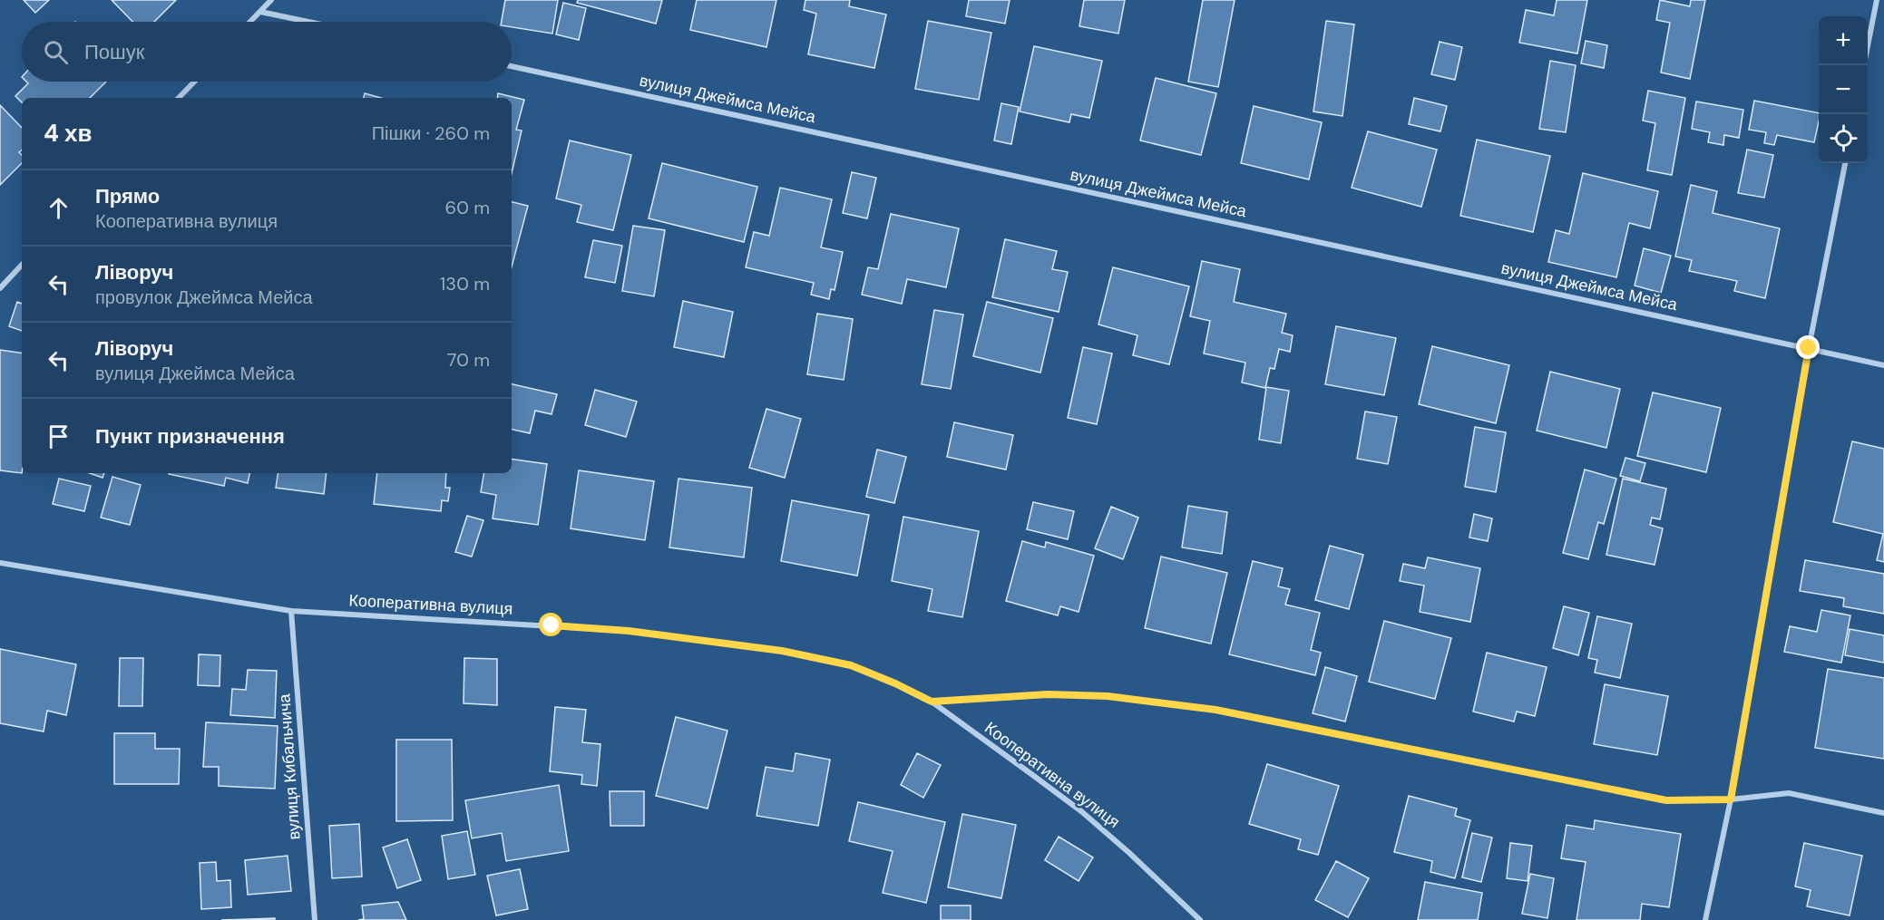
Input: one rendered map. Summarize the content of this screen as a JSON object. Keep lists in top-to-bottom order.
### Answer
{
  "streets": {
    "street": ["вулиця Джеймса Мейса", "Кооперативна вулиця", "вулиця Кибальчича"]
  },
  "crossings": [
    ["Кооперативна вулиця", "вулиця Кибальчича"]
  ],
  "page": {
    "map_buttons": ["+", "−"],
    "search": "Пошук",
    "heading": ["4 хв", "Пішки · 260 m"],
    "list": [
      ["Прямо", "Кооперативна вулиця", "60 m"],
      ["Ліворуч", "провулок Джеймса Мейса", "130 m"],
      ["Ліворуч", "вулиця Джеймса Мейса", "70 m"],
      "Пункт призначення"
    ]
  }
}
